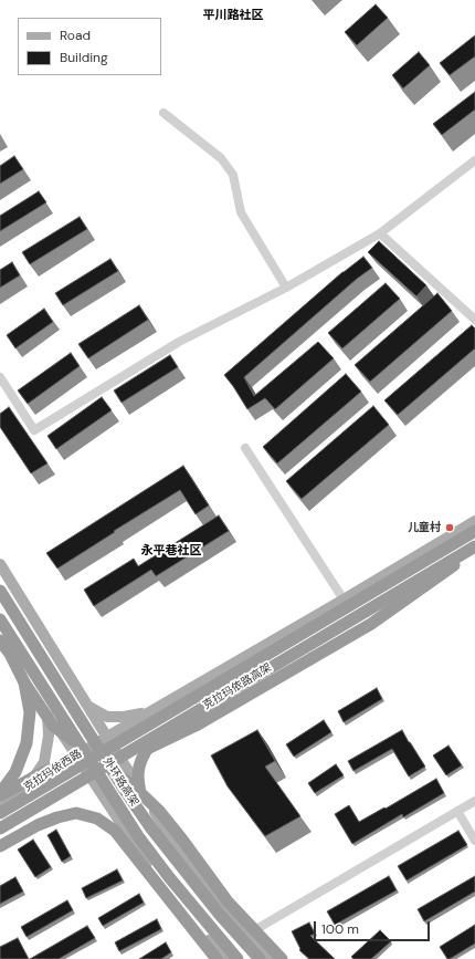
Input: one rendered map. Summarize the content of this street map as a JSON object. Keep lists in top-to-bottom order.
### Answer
{
  "streets": {
    "highway": ["克拉玛依路高架", "外环路高架"],
    "main road": ["克拉玛依西路"]
  },
  "crossings": [
    ["克拉玛依路高架", "克拉玛依西路"]
  ],
  "districts": ["平川路社区", "永平巷社区"],
  "places": ["儿童村"],
  "legend": ["Road", "Building"],
  "scale_bar": "100 m"
}
